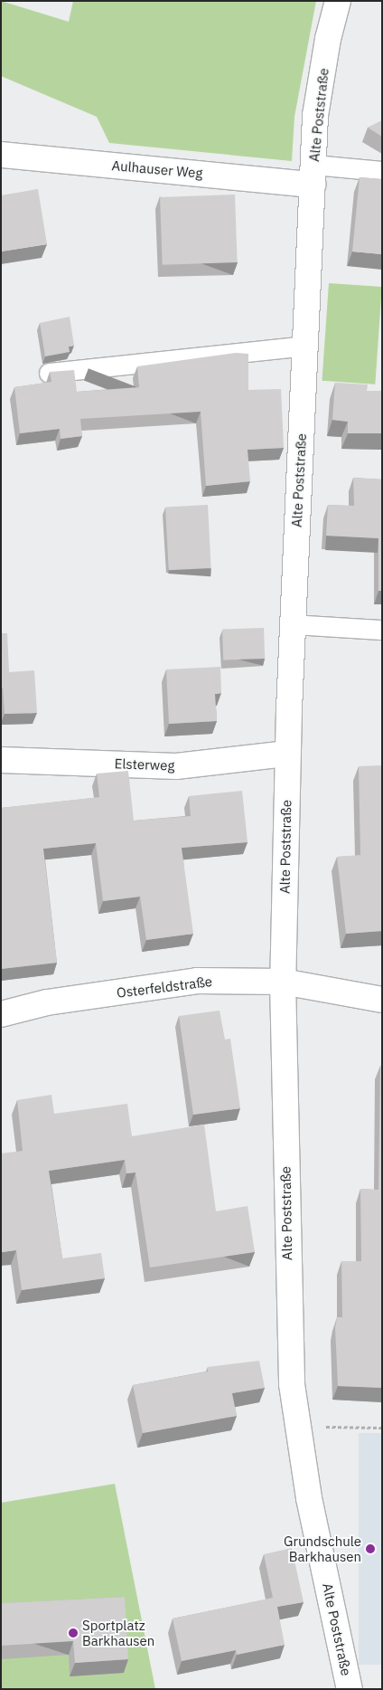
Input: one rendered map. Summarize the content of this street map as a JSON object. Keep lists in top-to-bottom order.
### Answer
{
  "streets": {
    "street": [
      "Alte Poststraße",
      "Aulhauser Weg",
      "Elsterweg",
      "Osterfeldstraße"
    ]
  },
  "crossings": [
    ["Alte Poststraße", "Aulhauser Weg"],
    ["Alte Poststraße", "Elsterweg"],
    ["Alte Poststraße", "Osterfeldstraße"]
  ],
  "places": ["Grundschule Barkhausen", "Sportplatz Barkhausen"]
}
